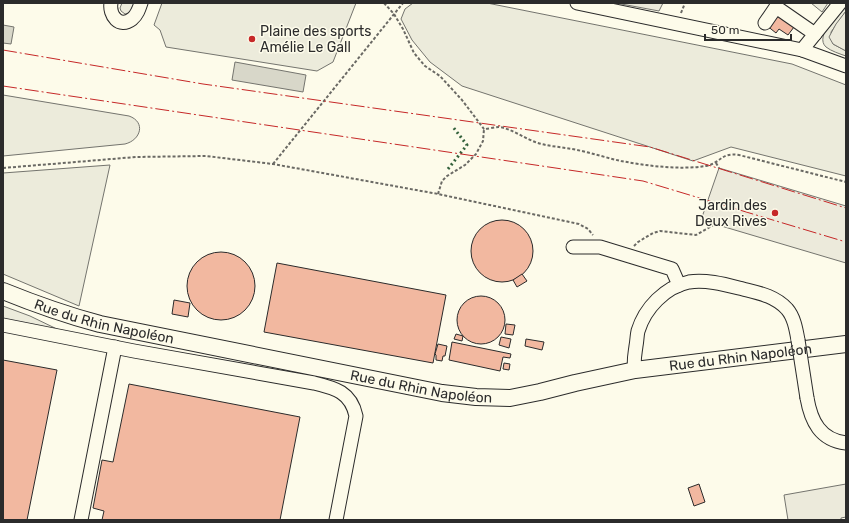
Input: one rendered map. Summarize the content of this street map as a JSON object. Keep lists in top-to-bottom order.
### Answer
{
  "streets": {
    "main road": ["Rue du Rhin Napoléon"]
  },
  "places": ["Plaine des sports Amélie Le Gall", "Jardin des Deux Rives"],
  "scale_bar": "50 m"
}
